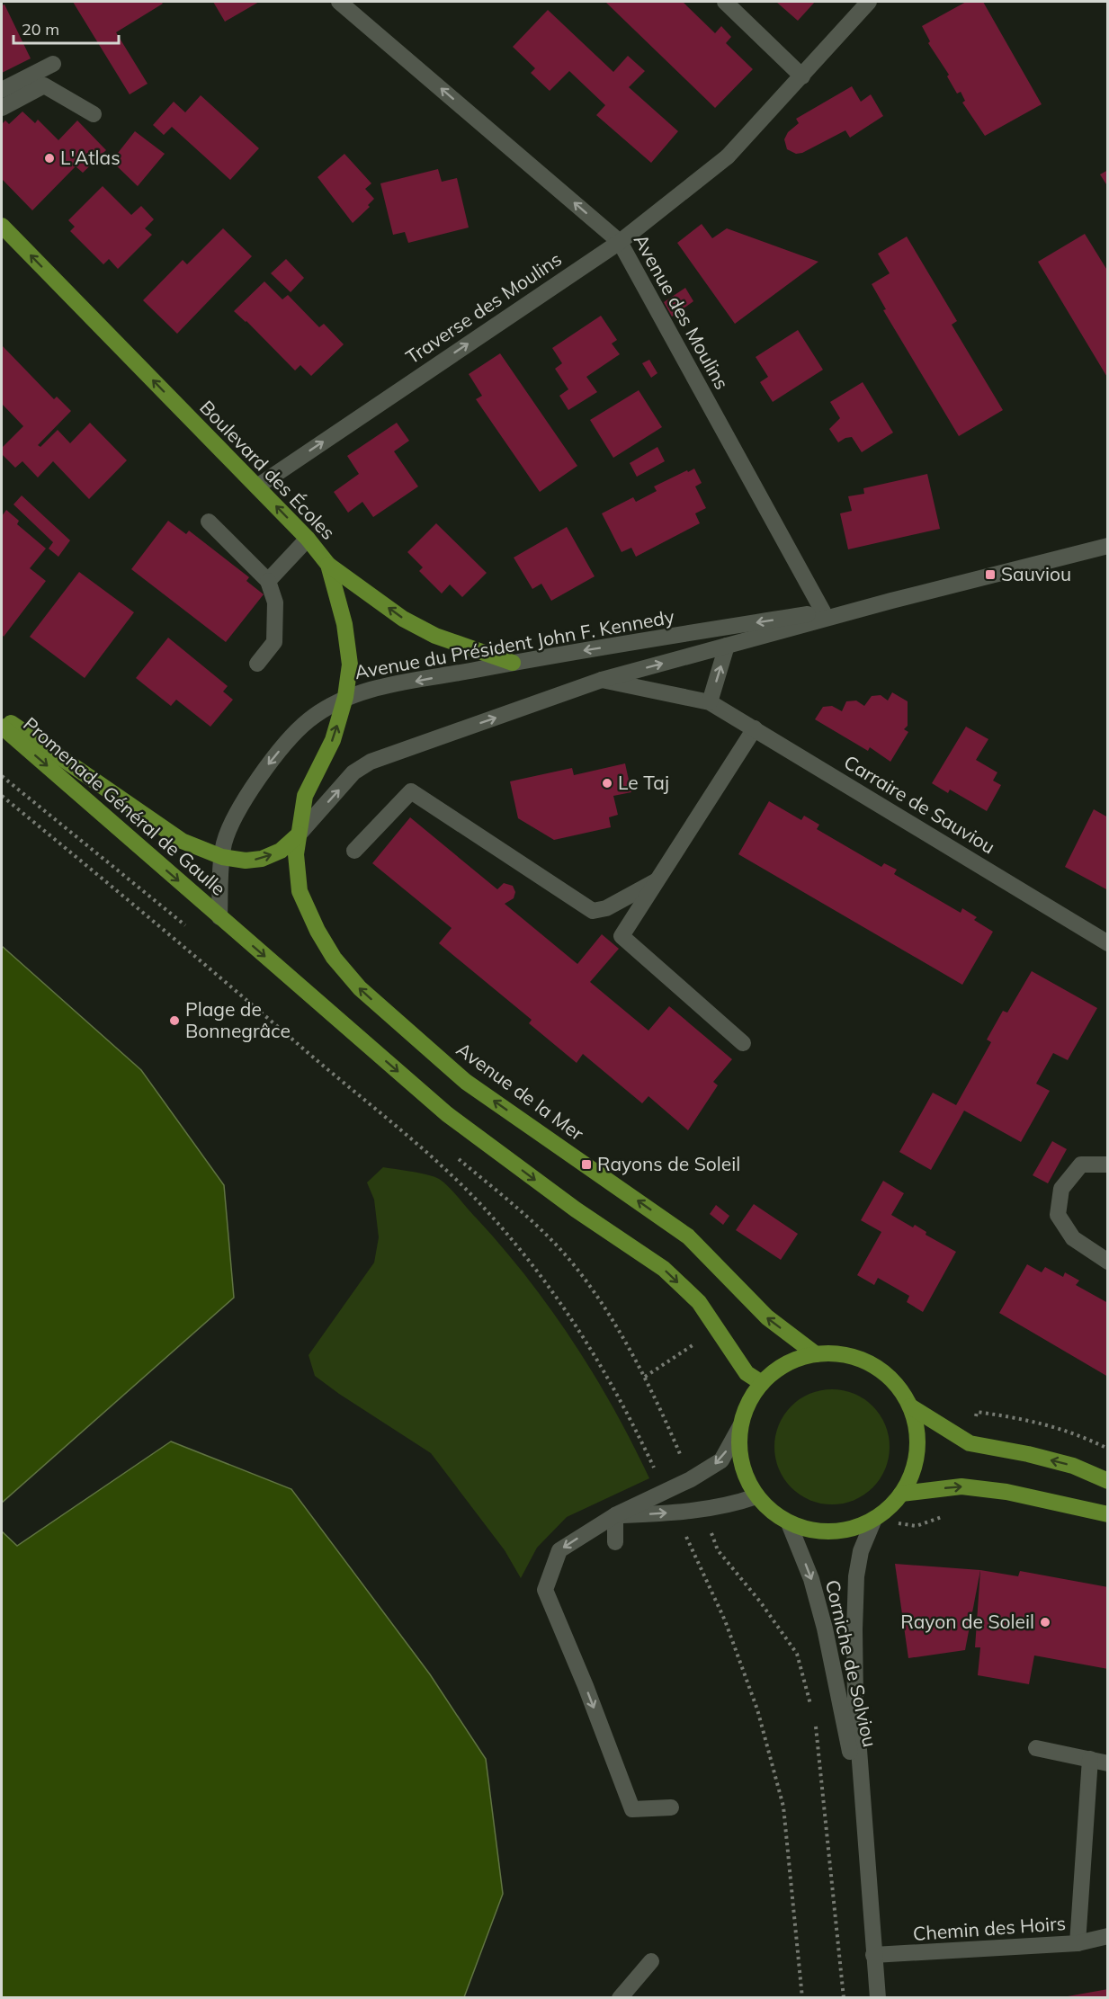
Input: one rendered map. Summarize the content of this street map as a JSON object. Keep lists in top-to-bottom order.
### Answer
{
  "streets": {
    "main road": [
      "Traverse des Moulins",
      "Avenue des Moulins",
      "Boulevard des Écoles",
      "Avenue du Président John F. Kennedy",
      "Carraire de Sauviou",
      "Promenade Général de Gaulle",
      "Avenue de la Mer",
      "Corniche de Solviou",
      "Chemin des Hoirs"
    ]
  },
  "crossings": [
    ["Traverse des Moulins", "Avenue des Moulins"],
    ["Traverse des Moulins", "Boulevard des Écoles"],
    ["Avenue des Moulins", "Avenue du Président John F. Kennedy"],
    ["Boulevard des Écoles", "Avenue du Président John F. Kennedy"],
    ["Boulevard des Écoles", "Promenade Général de Gaulle"],
    ["Boulevard des Écoles", "Avenue de la Mer"],
    ["Avenue du Président John F. Kennedy", "Carraire de Sauviou"],
    ["Avenue du Président John F. Kennedy", "Promenade Général de Gaulle"],
    ["Avenue du Président John F. Kennedy", "Avenue de la Mer"],
    ["Promenade Général de Gaulle", "Avenue de la Mer"],
    ["Avenue de la Mer", "Corniche de Solviou"],
    ["Corniche de Solviou", "Chemin des Hoirs"]
  ],
  "one_way": ["Traverse des Moulins", "Avenue des Moulins", "Boulevard des Écoles"],
  "places": {
    "other": [
      "L'Atlas",
      "Le Taj",
      "Plage de Bonnegrâce",
      "Rayon de Soleil"
    ],
    "transit": ["Sauviou", "Rayons de Soleil"]
  },
  "scale_bar": "20 m"
}
